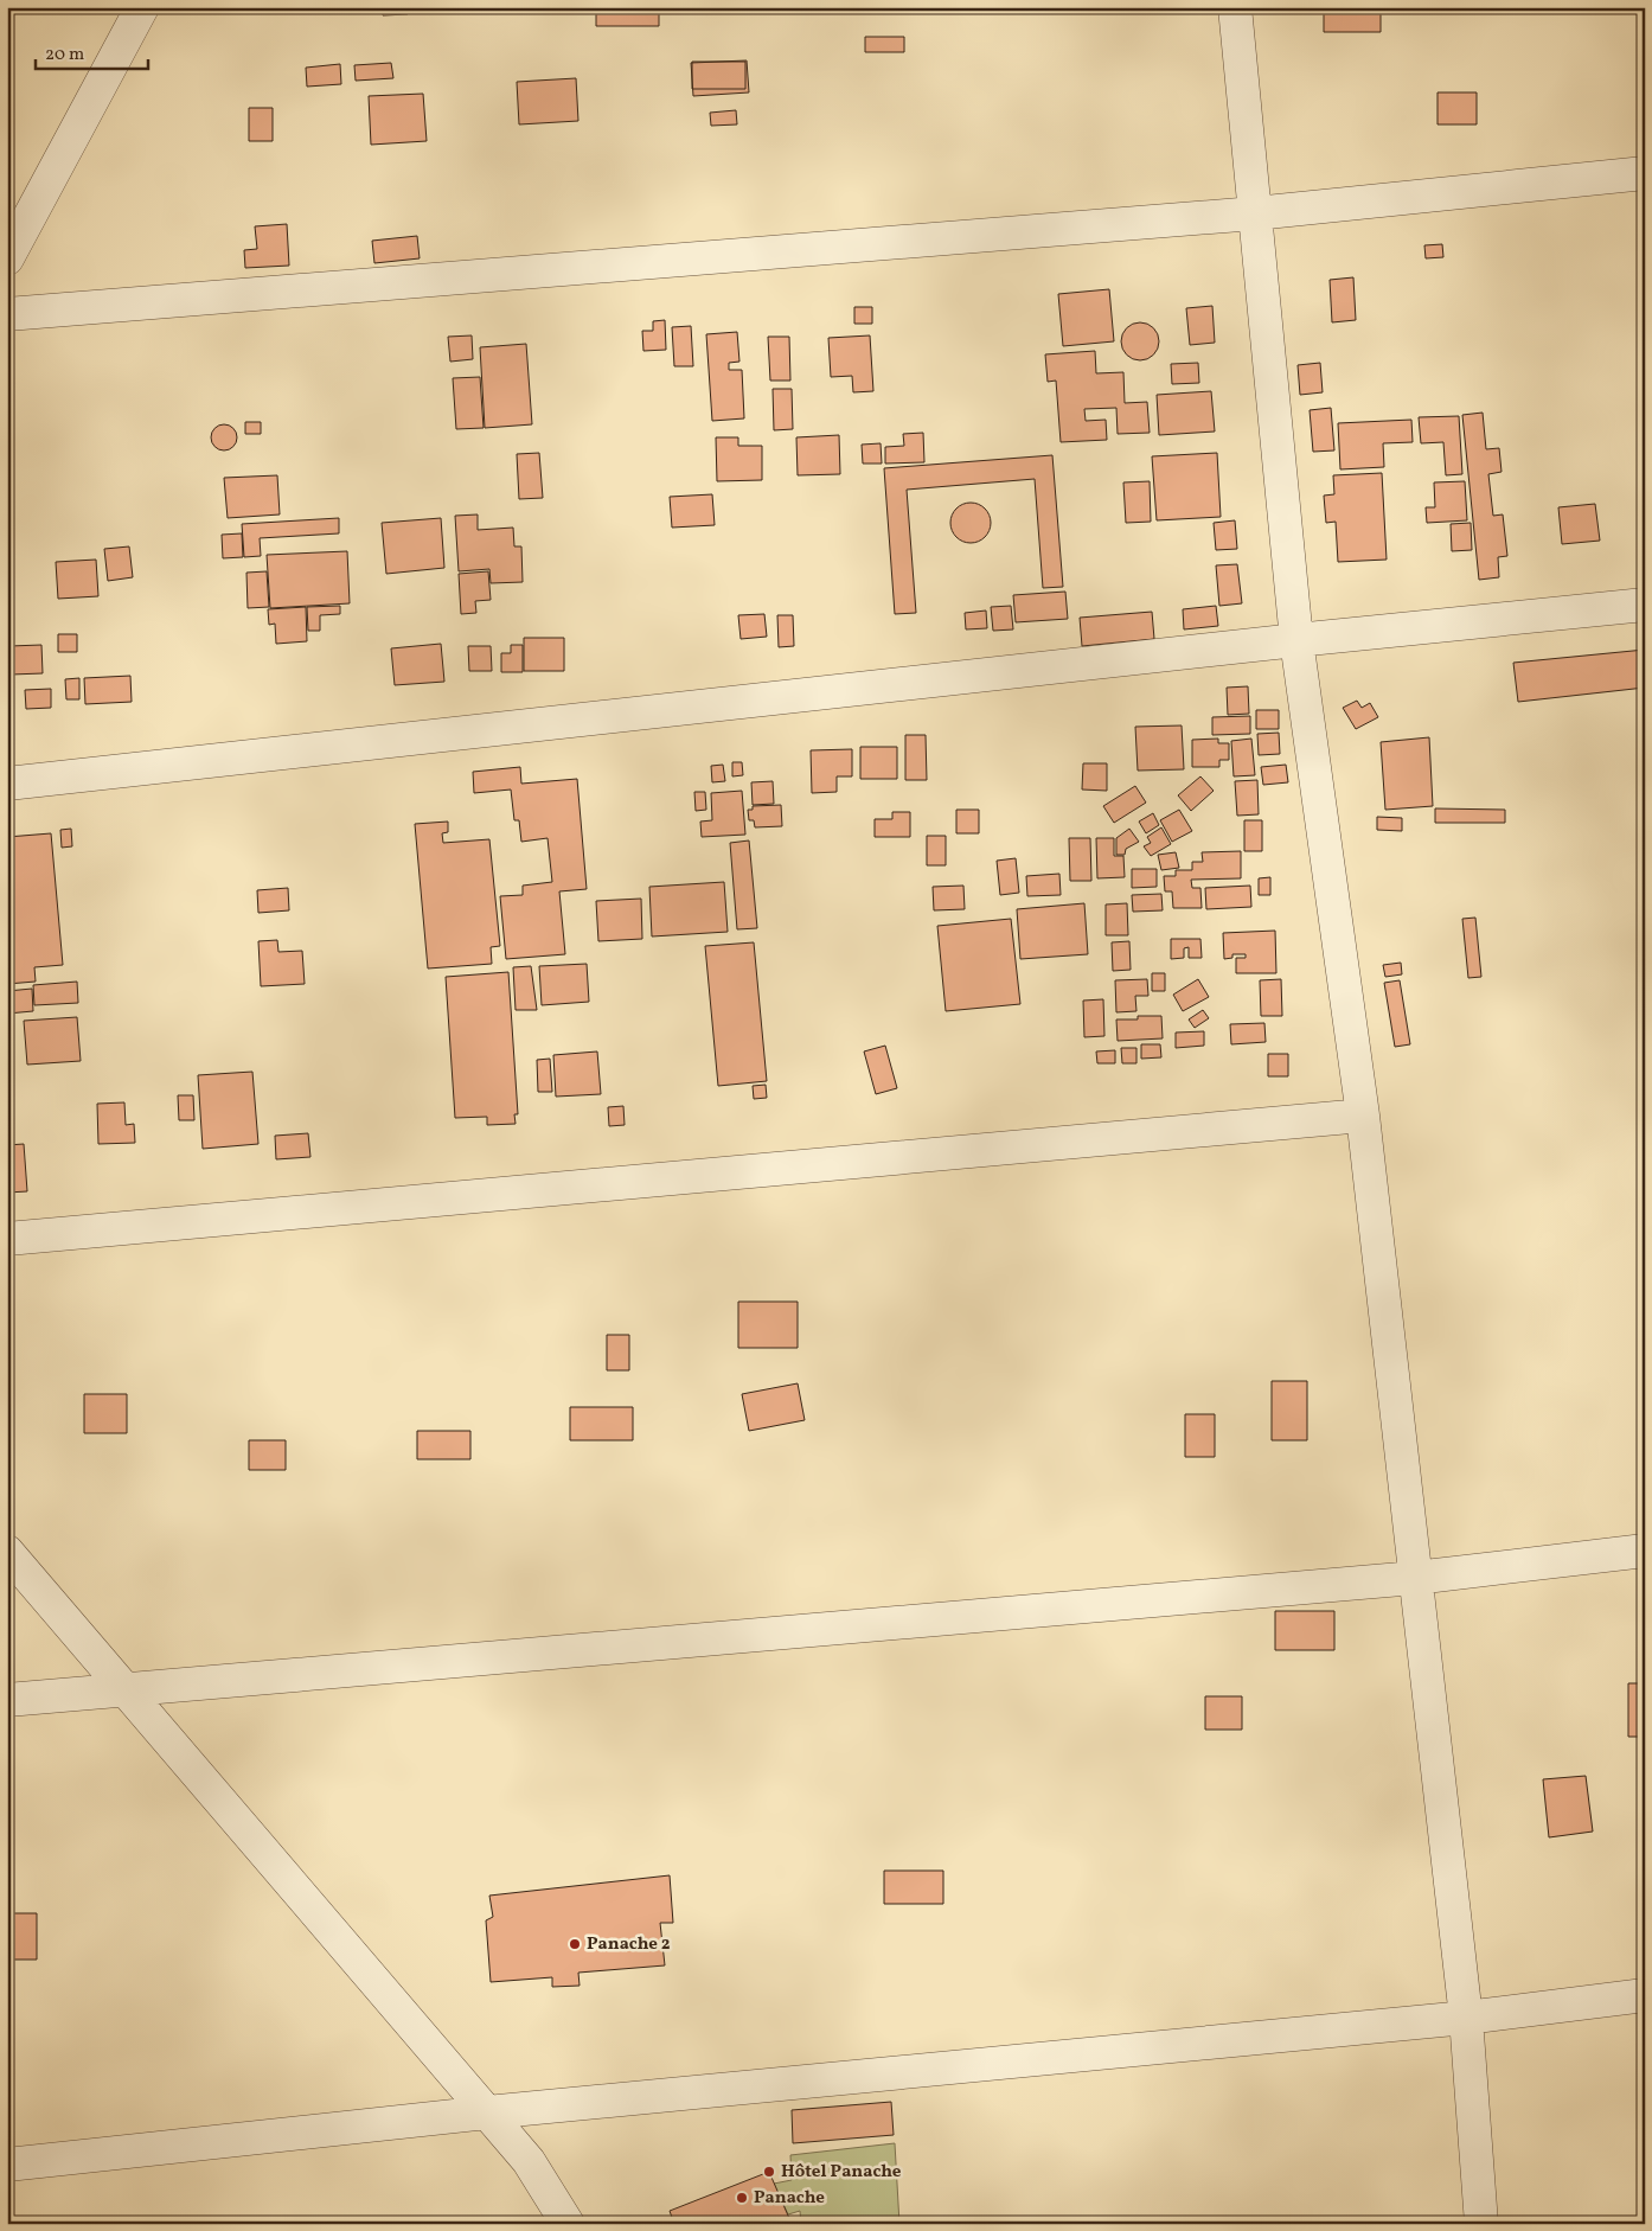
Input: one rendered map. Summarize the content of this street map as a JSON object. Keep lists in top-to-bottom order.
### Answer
{
  "places": ["Panache 2", "Hôtel Panache", "Panache"],
  "scale_bar": "20 m"
}
